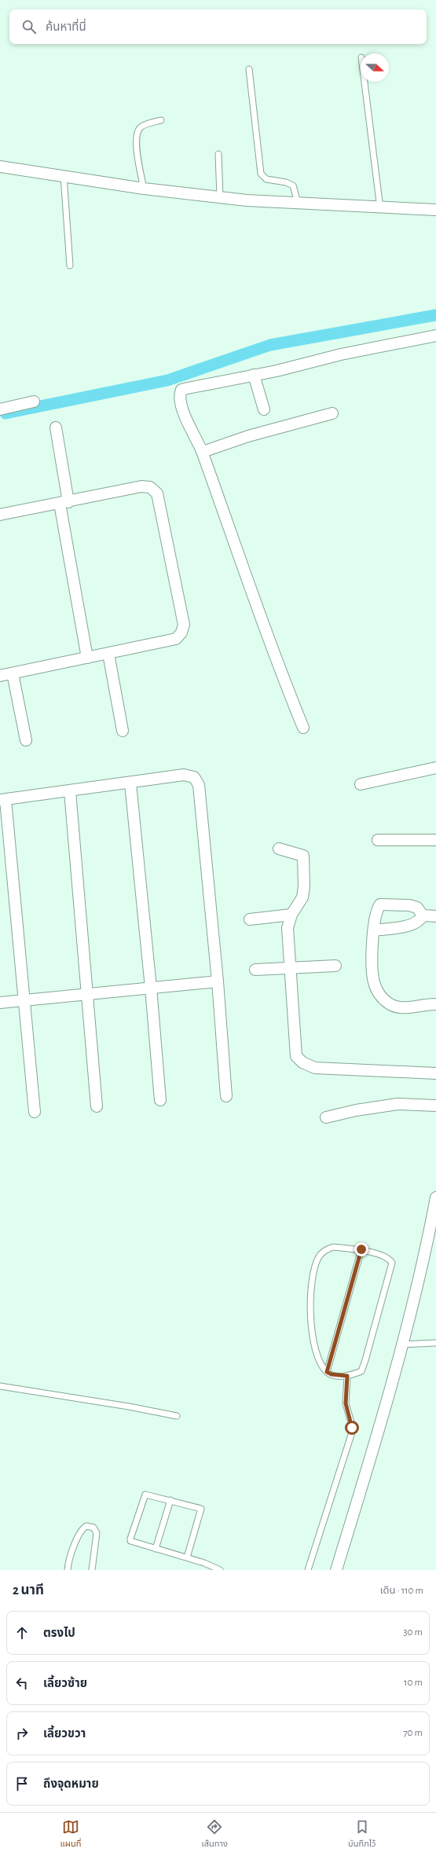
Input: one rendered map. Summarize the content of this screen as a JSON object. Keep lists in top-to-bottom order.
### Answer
{
  "north": "right",
  "page": {
    "search": "ค้นหาที่นี่",
    "heading": ["2 นาที", "เดิน · 110 m"],
    "list": [
      ["ตรงไป", "30 m"],
      ["เลี้ยวซ้าย", "10 m"],
      ["เลี้ยวขวา", "70 m"],
      "ถึงจุดหมาย"
    ],
    "nav": ["แผนที่", "เส้นทาง", "บันทึกไว้"]
  }
}
